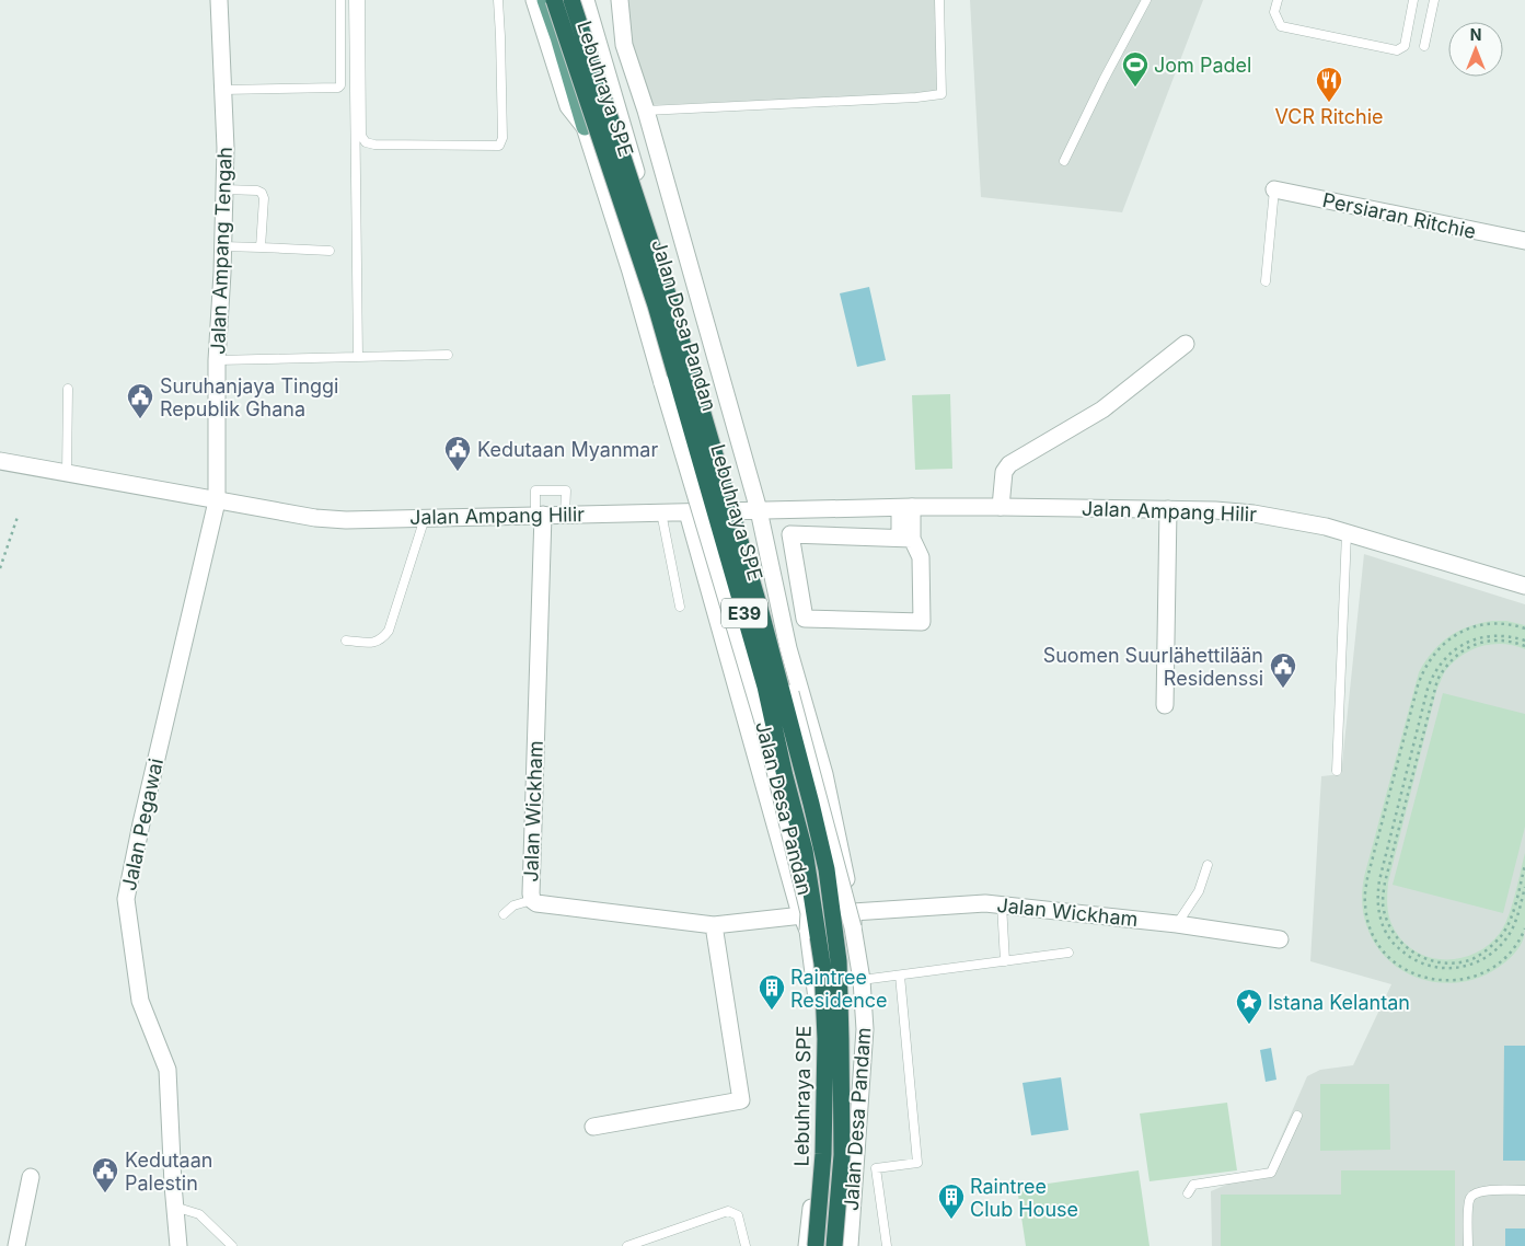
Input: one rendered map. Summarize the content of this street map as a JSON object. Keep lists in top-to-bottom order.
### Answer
{
  "streets": {
    "highway": ["Lebuhraya SPE", "E39"],
    "street": [
      "Persiaran Ritchie",
      "Jalan Ampang Tengah",
      "Jalan Desa Pandan",
      "Jalan Ampang Hilir",
      "Jalan Wickham",
      "Jalan Pegawai",
      "Jalan Desa Pandam"
    ]
  },
  "crossings": [
    ["Lebuhraya SPE", "Jalan Desa Pandan"],
    ["Jalan Ampang Tengah", "Jalan Ampang Hilir"],
    ["Jalan Ampang Tengah", "Jalan Pegawai"],
    ["Jalan Desa Pandan", "Jalan Wickham"],
    ["Jalan Desa Pandan", "Jalan Desa Pandam"],
    ["Jalan Ampang Hilir", "Jalan Wickham"],
    ["Jalan Ampang Hilir", "Jalan Pegawai"],
    ["Jalan Wickham", "Jalan Desa Pandam"]
  ],
  "places": {
    "sports": ["Jom Padel"],
    "restaurant": ["VCR Ritchie"],
    "public building": [
      "Suruhanjaya Tinggi Republik Ghana",
      "Kedutaan Myanmar",
      "Suomen Suurlähettilään Residenssi",
      "Kedutaan Palestin"
    ],
    "building": ["Raintree Residence", "Raintree Club House"],
    "place": ["Istana Kelantan"]
  },
  "north": "top"
}
